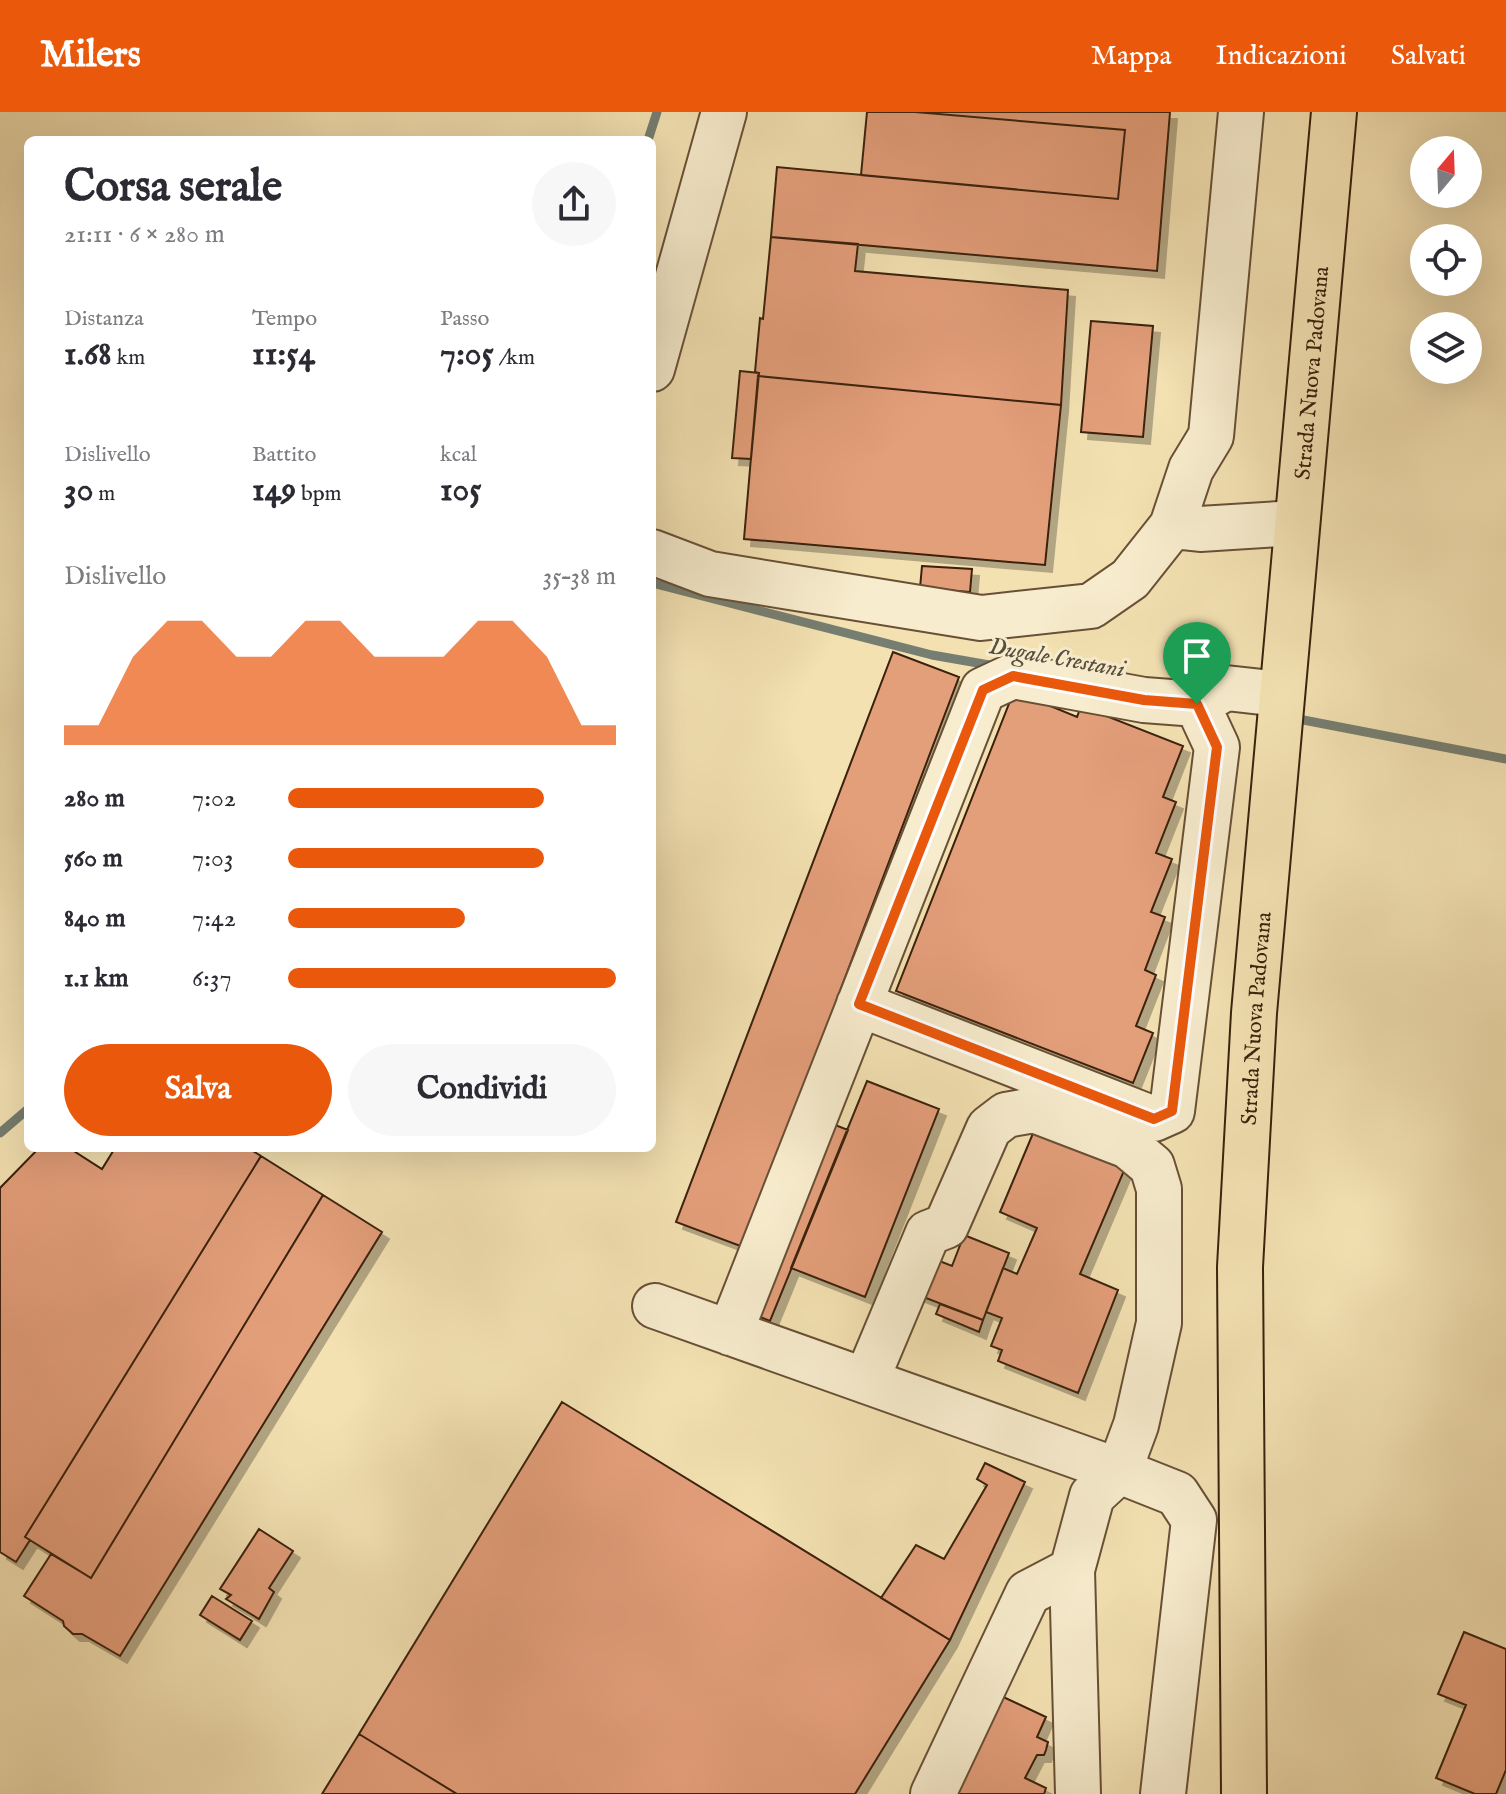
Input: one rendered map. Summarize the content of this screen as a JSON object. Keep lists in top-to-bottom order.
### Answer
{
  "streets": {
    "main road": ["Strada Nuova Padovana"]
  },
  "water": ["Dugale Crestani"],
  "north": "top",
  "page": {
    "header": "Milers",
    "nav": ["Mappa", "Indicazioni", "Salvati"],
    "heading": ["Corsa serale", "21:11 · 6 × 280 m"],
    "stats": [
      ["Distanza", "1.68 km"],
      ["Tempo", "11:54"],
      ["Passo", "7:05 /km"],
      ["Dislivello", "30 m"],
      ["Battito", "149 bpm"],
      ["kcal", "105"]
    ],
    "chart": ["Dislivello", "35–38 m"],
    "list": [
      {
        "name": "280 m",
        "note": "7:02"
      },
      {
        "name": "560 m",
        "note": "7:03"
      },
      {
        "name": "840 m",
        "note": "7:42"
      },
      {
        "name": "1.1 km",
        "note": "6:37"
      }
    ],
    "buttons": ["Salva", "Condividi"]
  }
}
